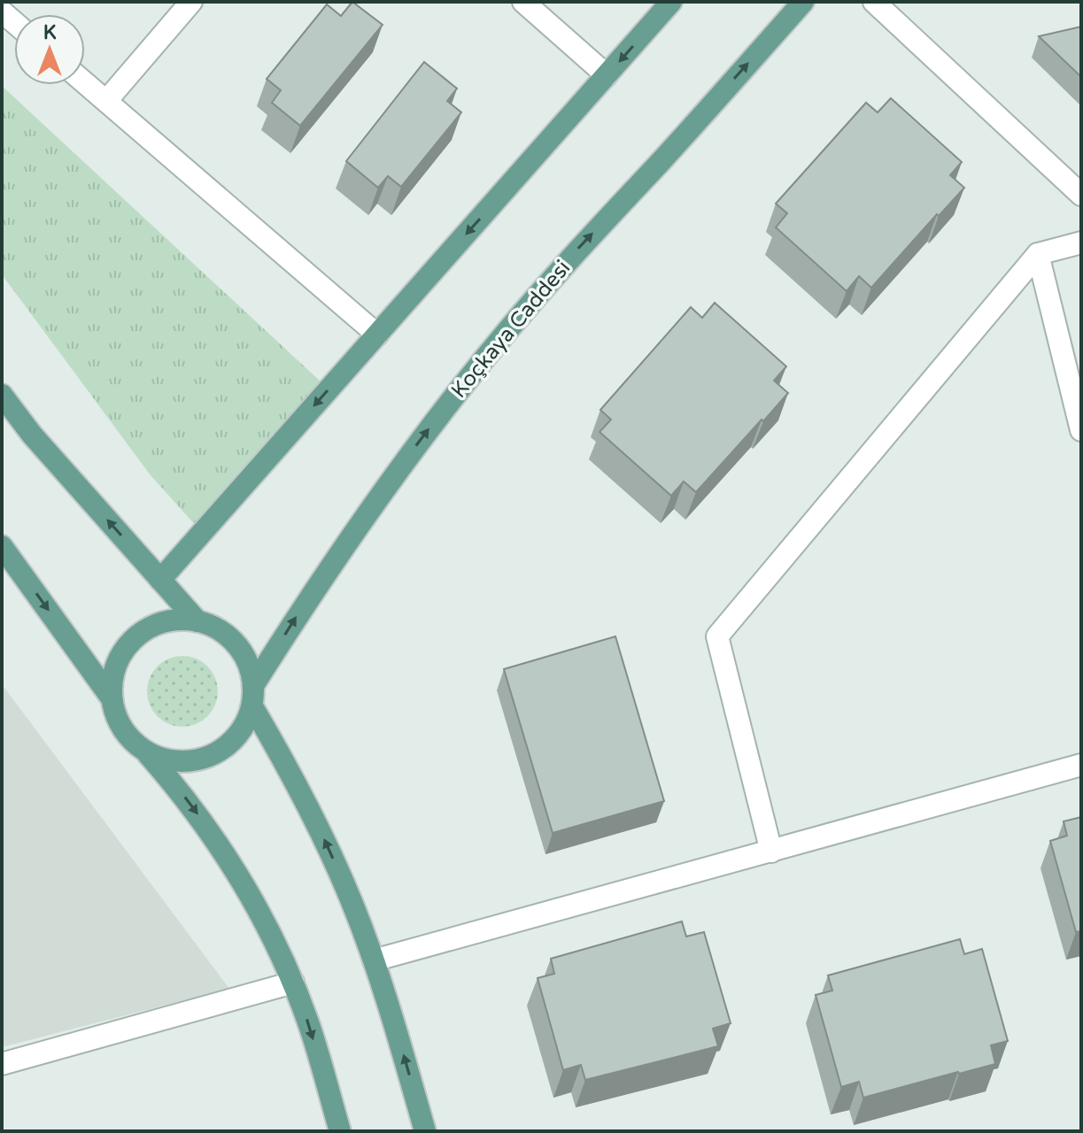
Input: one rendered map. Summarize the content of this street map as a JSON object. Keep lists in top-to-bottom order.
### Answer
{
  "streets": {
    "main road": ["Koçkaya Caddesi"]
  },
  "north": "top"
}
